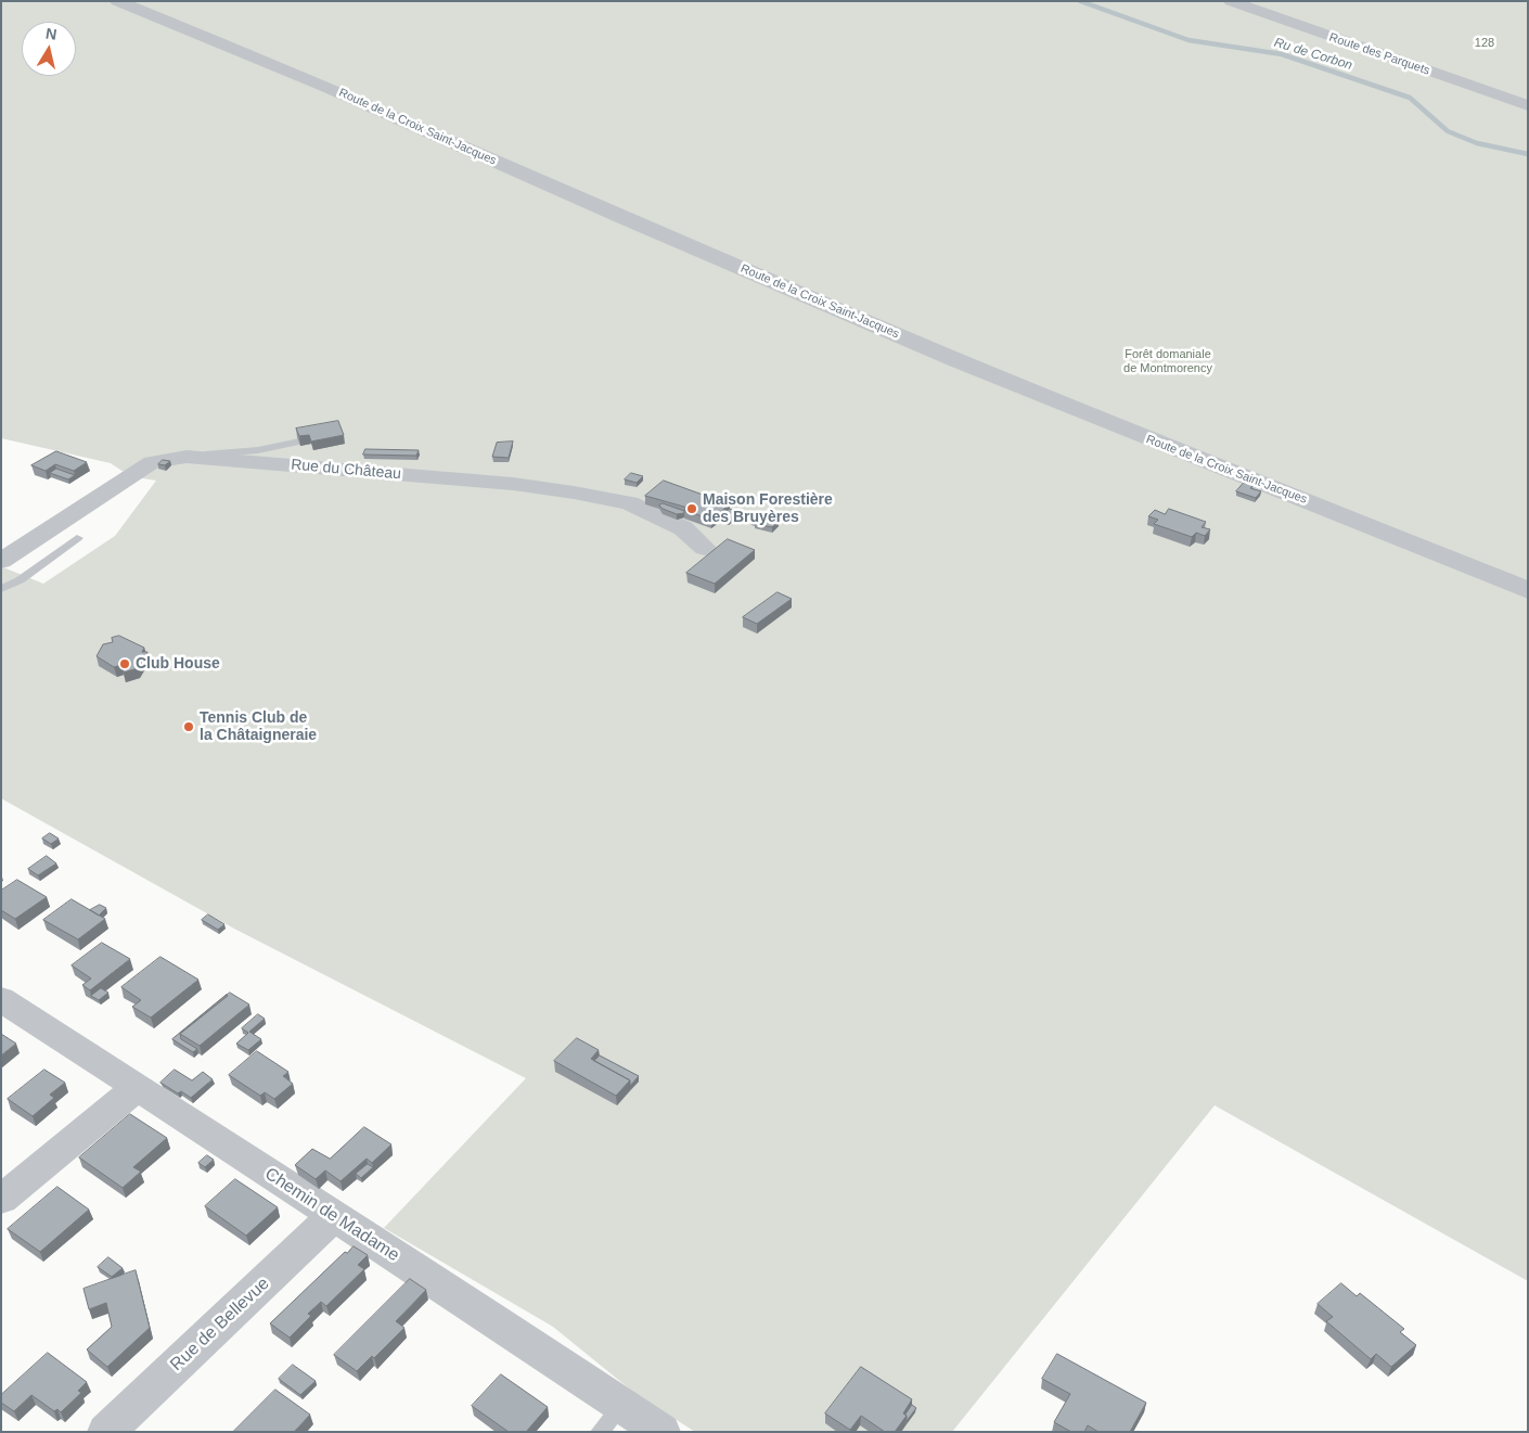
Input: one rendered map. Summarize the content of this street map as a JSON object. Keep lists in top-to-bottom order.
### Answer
{
  "streets": {
    "street": [
      "Route des Parquets",
      "Route de la Croix Saint-Jacques",
      "Rue du Château",
      "Chemin de Madame",
      "Rue de Bellevue"
    ]
  },
  "crossings": [
    ["Chemin de Madame", "Rue de Bellevue"]
  ],
  "water": ["Ru de Corbon"],
  "parks": ["128", "Forêt domaniale de Montmorency"],
  "places": ["Maison Forestière des Bruyères", "Club House", "Tennis Club de la Châtaigneraie"],
  "north": "top"
}
